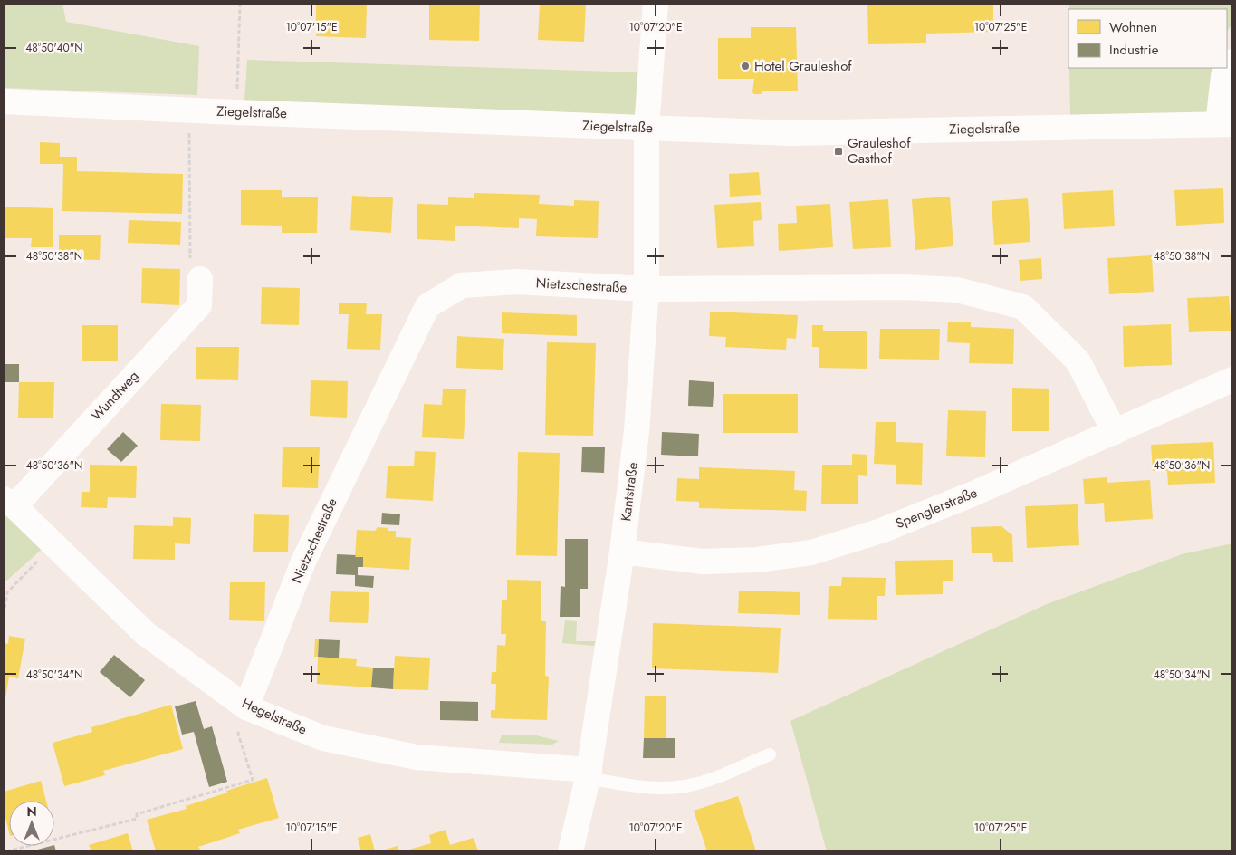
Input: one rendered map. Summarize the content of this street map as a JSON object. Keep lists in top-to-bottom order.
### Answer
{
  "streets": {
    "street": [
      "Ziegelstraße",
      "Nietzschestraße",
      "Wundtweg",
      "Kantstraße",
      "Spenglerstraße",
      "Hegelstraße"
    ]
  },
  "crossings": [
    ["Ziegelstraße", "Kantstraße"],
    ["Nietzschestraße", "Kantstraße"],
    ["Nietzschestraße", "Spenglerstraße"],
    ["Nietzschestraße", "Hegelstraße"],
    ["Wundtweg", "Hegelstraße"],
    ["Kantstraße", "Spenglerstraße"],
    ["Kantstraße", "Hegelstraße"]
  ],
  "places": {
    "other": ["Hotel Grauleshof"],
    "transit": ["Grauleshof Gasthof"]
  },
  "legend": ["Wohnen", "Industrie"],
  "north": "top",
  "coordinates": [
    "10°07'15\"E",
    "10°07'20\"E",
    "10°07'25\"E",
    "48°50'40\"N",
    "48°50'38\"N",
    "48°50'36\"N",
    "48°50'34\"N"
  ]
}
